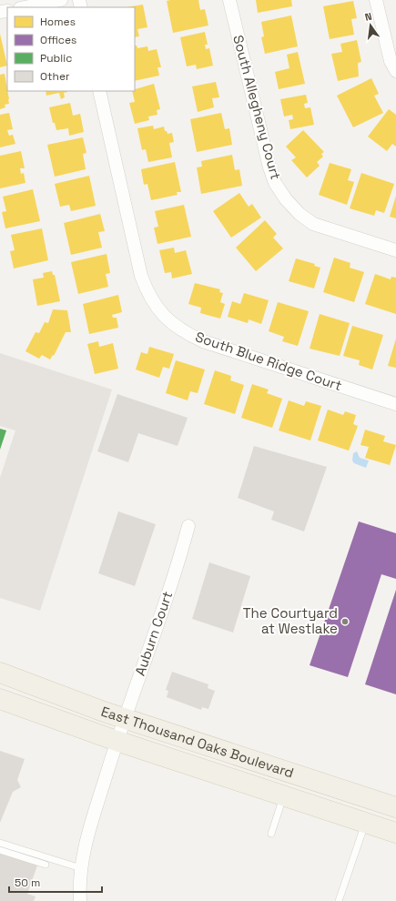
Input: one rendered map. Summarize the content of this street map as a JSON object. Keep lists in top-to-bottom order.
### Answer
{
  "streets": {
    "main road": ["East Thousand Oaks Boulevard"],
    "street": ["South Allegheny Court", "South Blue Ridge Court", "Auburn Court"]
  },
  "crossings": [
    ["Auburn Court", "East Thousand Oaks Boulevard"]
  ],
  "places": ["The Courtyard at Westlake"],
  "legend": [
    "Homes",
    "Offices",
    "Public",
    "Other"
  ],
  "scale_bar": "50 m",
  "north": "top"
}
